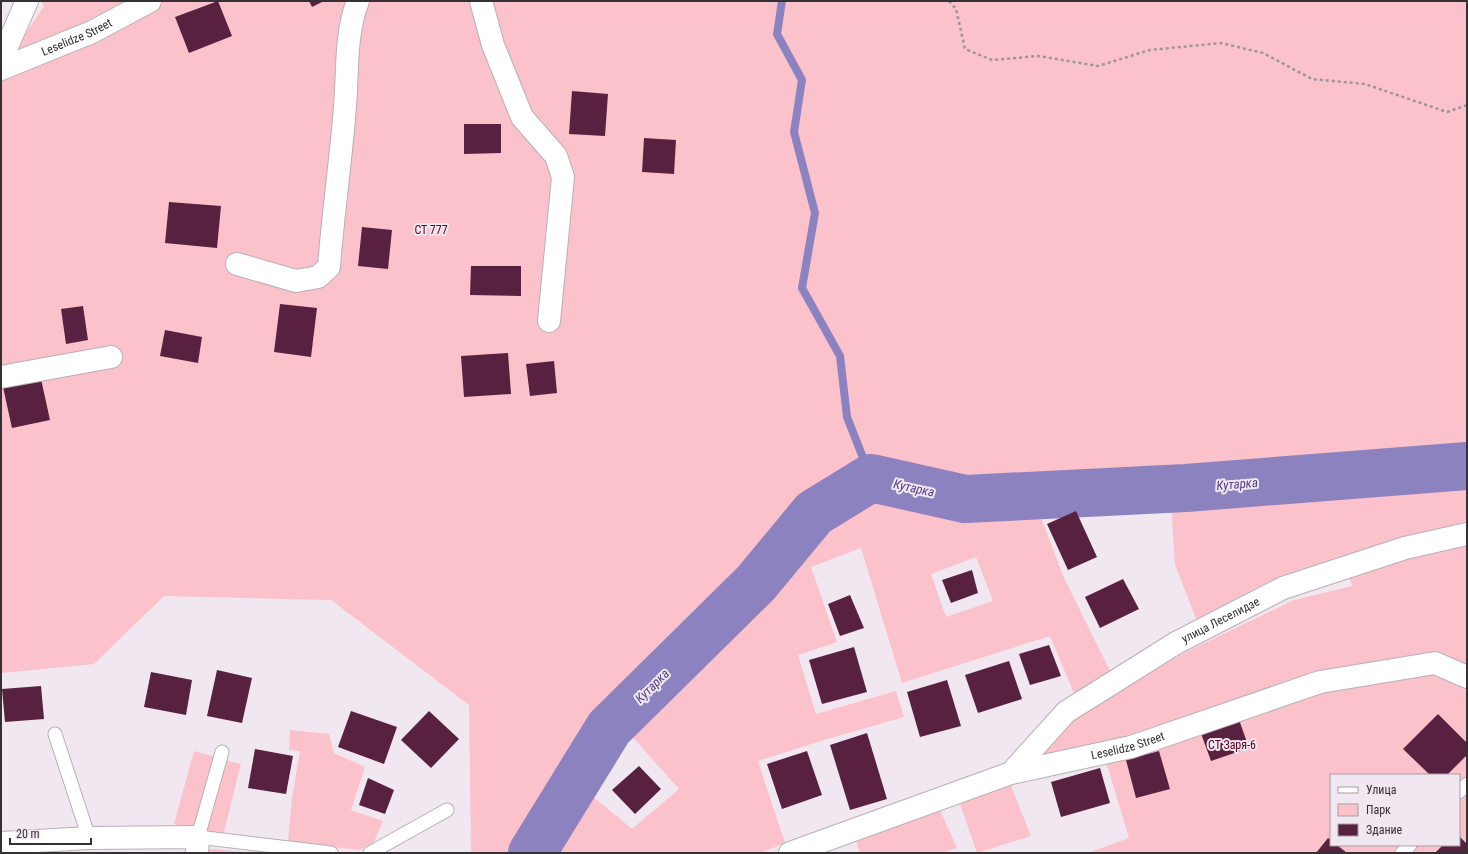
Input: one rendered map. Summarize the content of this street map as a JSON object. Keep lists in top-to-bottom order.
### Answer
{
  "streets": {
    "street": ["Leselidze Street", "улица Леселидзе"]
  },
  "crossings": [
    ["Leselidze Street", "улица Леселидзе"]
  ],
  "water": ["Кутарка"],
  "parks": ["СТ 777", "СТ Заря-6"],
  "legend": ["Улица", "Парк", "Здание"],
  "scale_bar": "20 m"
}
